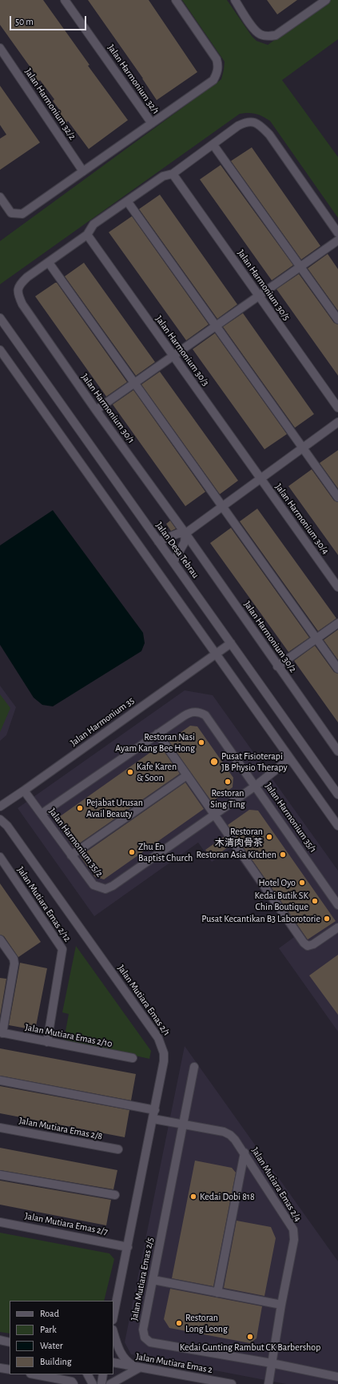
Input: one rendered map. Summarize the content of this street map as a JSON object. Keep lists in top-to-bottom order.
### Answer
{
  "streets": {
    "street": [
      "Jalan Harmonium 32/1",
      "Jalan Harmonium 32/2",
      "Jalan Harmonium 30/5",
      "Jalan Harmonium 30/3",
      "Jalan Harmonium 30/1",
      "Jalan Harmonium 30/4",
      "Jalan Desa Tebrau",
      "Jalan Harmonium 30/2",
      "Jalan Harmonium 35",
      "Jalan Harmonium 35/1",
      "Jalan Harmonium 35/2",
      "Jalan Mutiara Emas 2/12",
      "Jalan Mutiara Emas 2/1",
      "Jalan Mutiara Emas 2/10",
      "Jalan Mutiara Emas 2/8",
      "Jalan Mutiara Emas 2/4",
      "Jalan Mutiara Emas 2/7",
      "Jalan Mutiara Emas 2/5",
      "Jalan Mutiara Emas 2"
    ]
  },
  "crossings": [
    ["Jalan Harmonium 30/3", "Jalan Harmonium 30/4"],
    ["Jalan Harmonium 30/1", "Jalan Harmonium 30/2"],
    ["Jalan Desa Tebrau", "Jalan Harmonium 35"],
    ["Jalan Harmonium 35", "Jalan Harmonium 35/2"],
    ["Jalan Harmonium 35/1", "Jalan Harmonium 35/2"],
    ["Jalan Mutiara Emas 2/12", "Jalan Mutiara Emas 2/10"],
    ["Jalan Mutiara Emas 2/1", "Jalan Mutiara Emas 2/4"],
    ["Jalan Mutiara Emas 2/1", "Jalan Mutiara Emas 2/7"],
    ["Jalan Mutiara Emas 2/4", "Jalan Mutiara Emas 2/5"]
  ],
  "places": [
    "Restoran Nasi Ayam Kang Bee Hong",
    "Pusat Fisioterapi JB Physio Therapy",
    "Kafe Karen & Soon",
    "Restoran Sing Ting",
    "Pejabat Urusan Avail Beauty",
    "Restoran 木清肉骨茶",
    "Zhu En Baptist Church",
    "Restoran Asia Kitchen",
    "Hotel Oyo",
    "Kedai Butik SK Chin Boutique",
    "Pusat Kecantikan B3 Laborotorie",
    "Kedai Dobi 818",
    "Restoran Long Leong",
    "Kedai Gunting Rambut CK Barbershop"
  ],
  "legend": [
    "Road",
    "Park",
    "Water",
    "Building"
  ],
  "scale_bar": "50 m"
}
